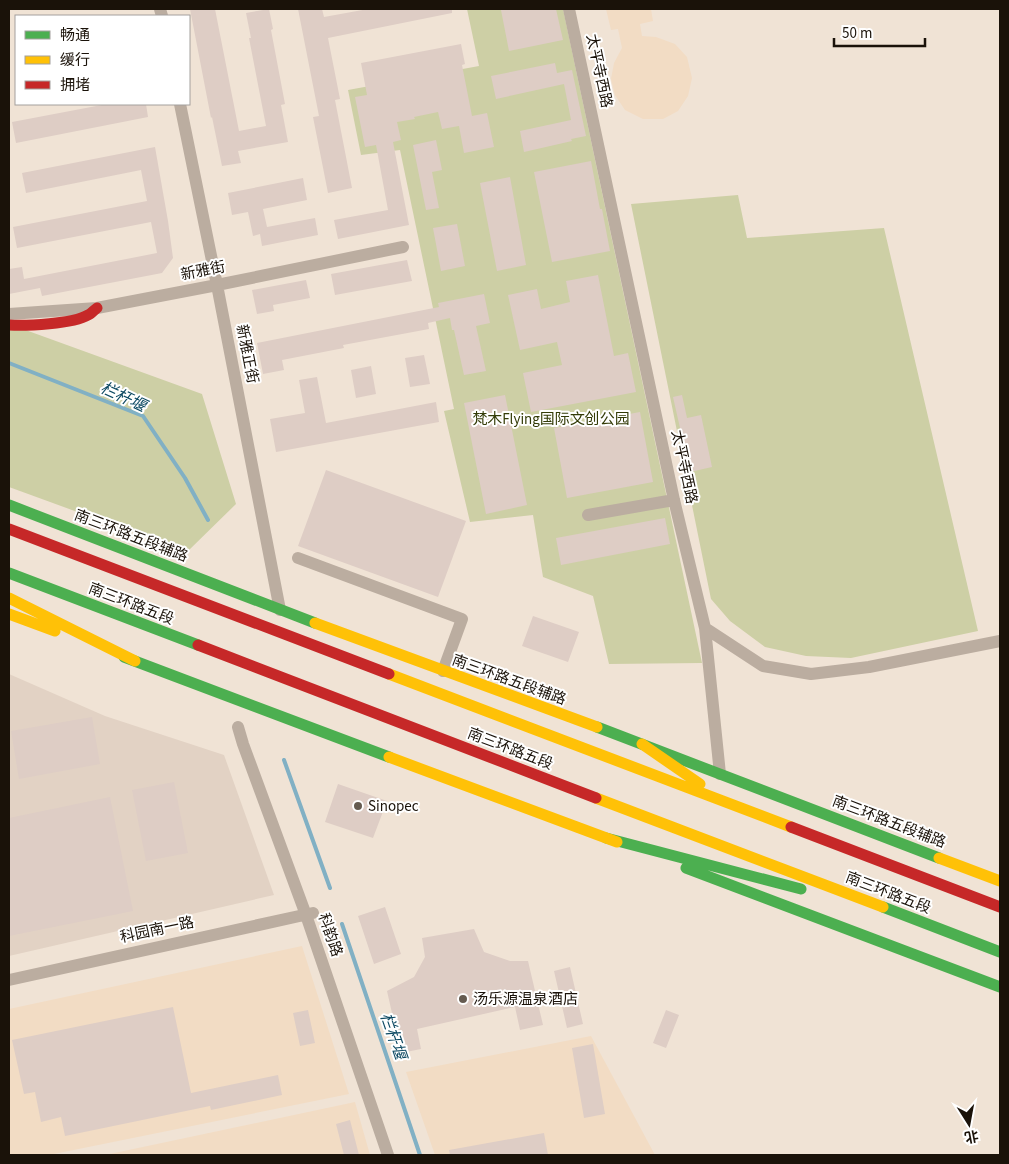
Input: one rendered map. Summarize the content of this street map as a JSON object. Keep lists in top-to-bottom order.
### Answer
{
  "streets": {
    "main road": ["南三环路五段辅路", "南三环路五段"],
    "street": [
      "太平寺西路",
      "新雅街",
      "新雅正街",
      "科园南一路",
      "科韵路"
    ]
  },
  "crossings": [
    ["太平寺西路", "南三环路五段辅路"],
    ["新雅街", "新雅正街"],
    ["新雅正街", "南三环路五段辅路"],
    ["科园南一路", "科韵路"]
  ],
  "water": ["栏杆堰"],
  "parks": ["梵木Flying国际文创公园"],
  "places": ["Sinopec", "汤乐源温泉酒店"],
  "legend": ["畅通", "缓行", "拥堵"],
  "scale_bar": "50 m",
  "north": "bottom"
}
